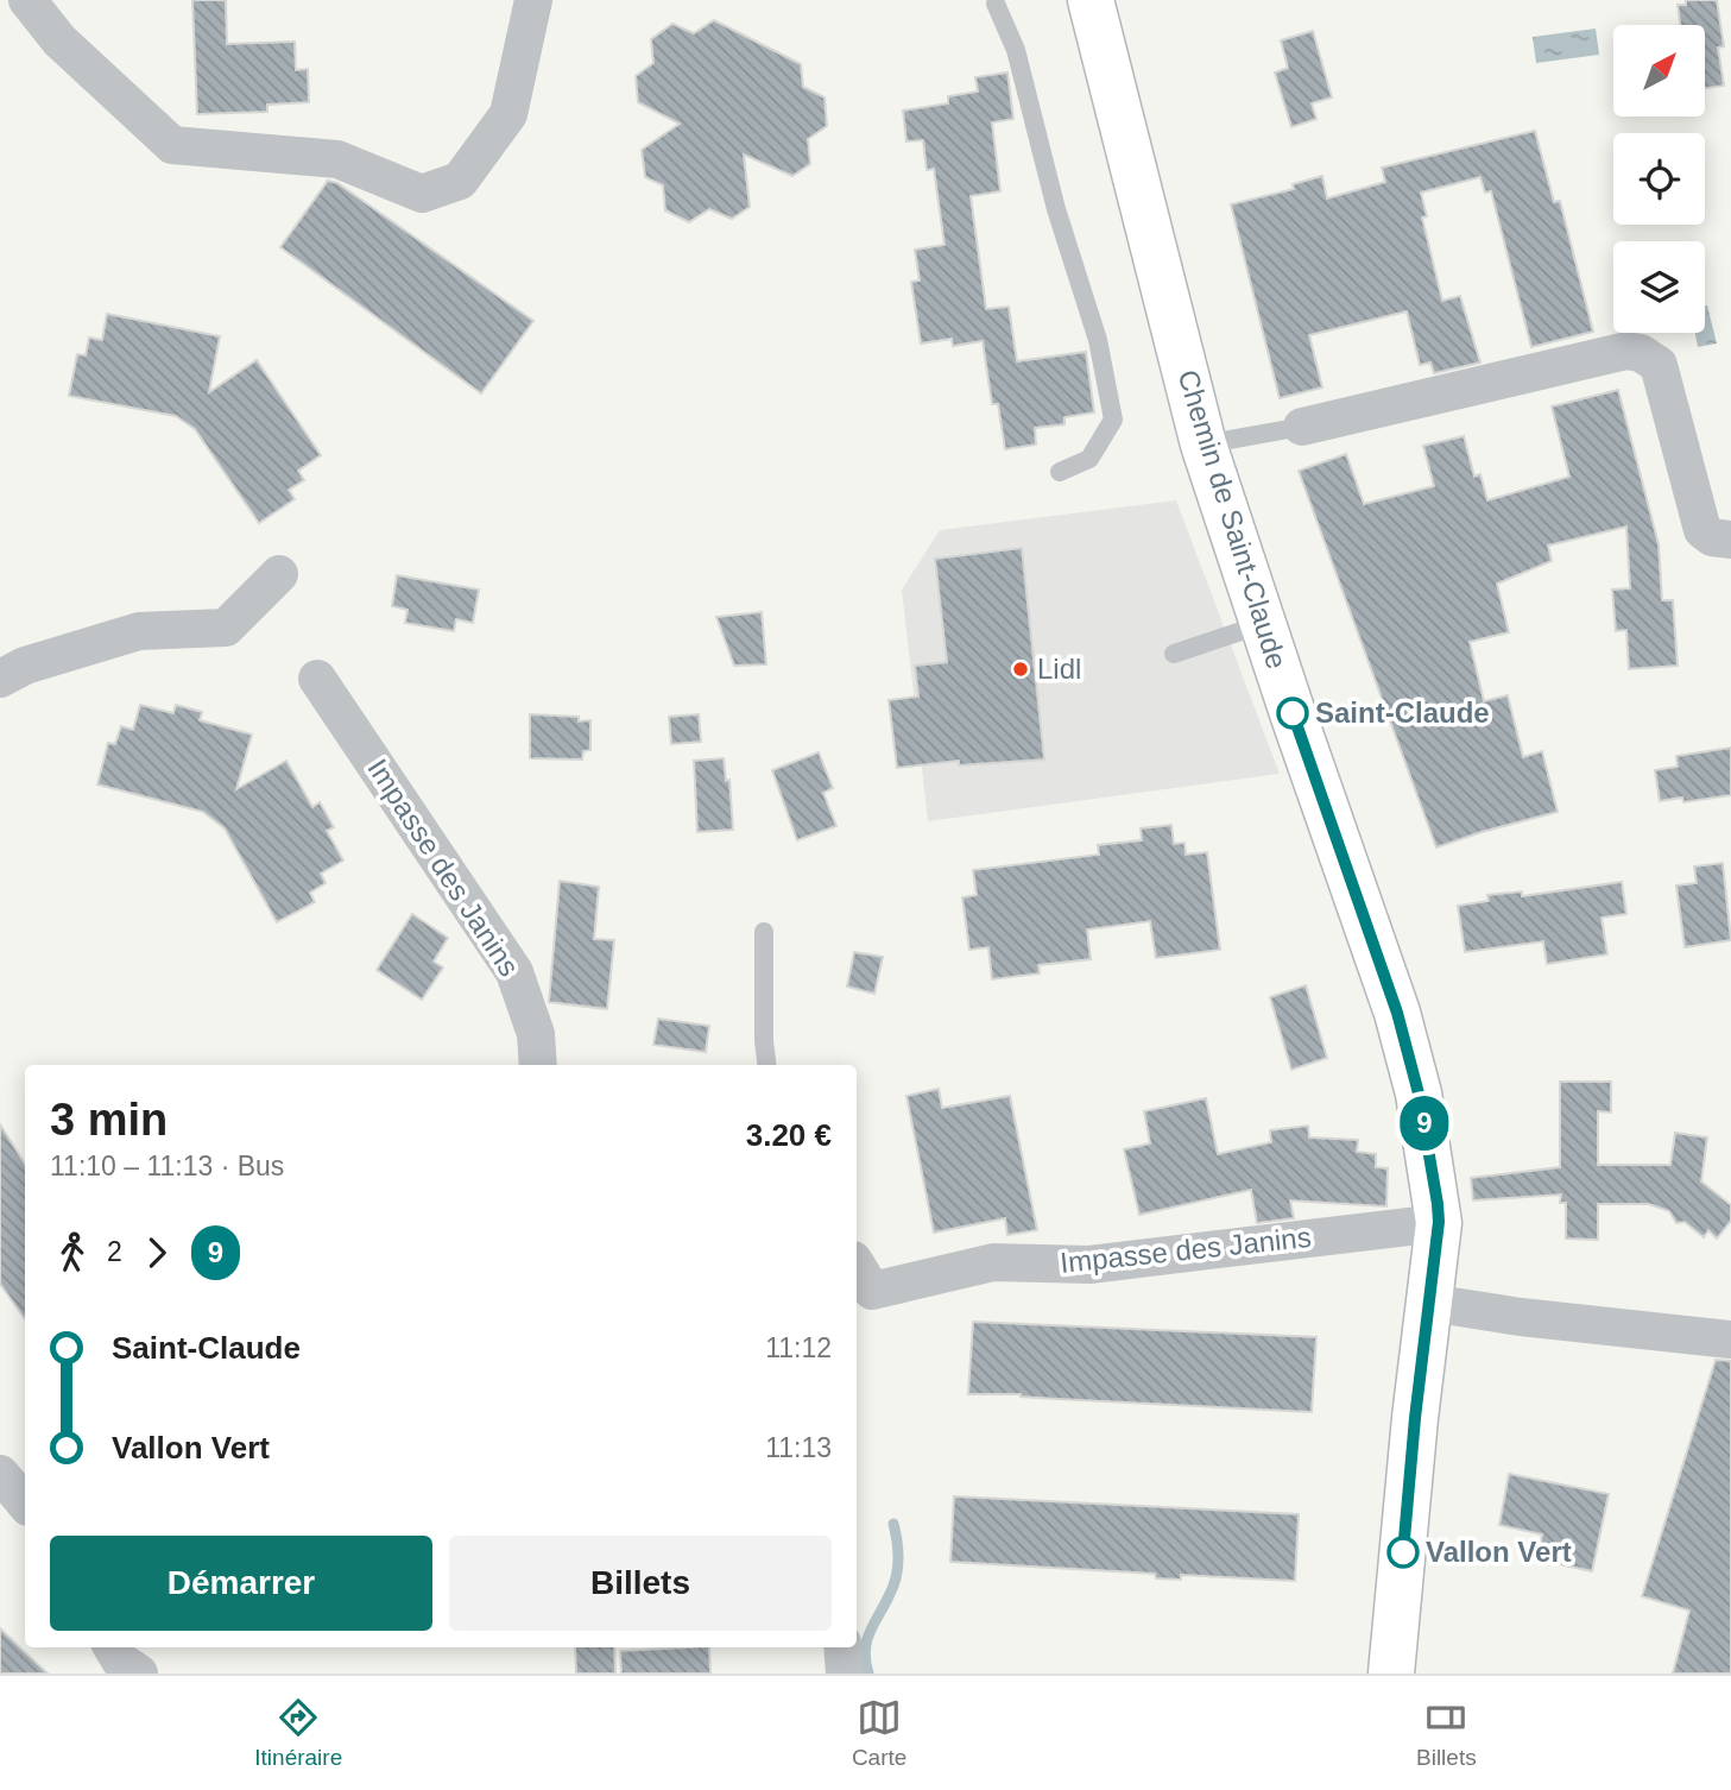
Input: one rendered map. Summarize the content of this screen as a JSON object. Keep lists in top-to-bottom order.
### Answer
{
  "streets": {
    "street": ["Chemin de Saint-Claude", "Impasse des Janins"]
  },
  "crossings": [
    ["Chemin de Saint-Claude", "Impasse des Janins"]
  ],
  "places": ["Lidl", "Saint-Claude", "Vallon Vert"],
  "lines": ["bus line 9"],
  "north": "top right",
  "page": {
    "on_map": "9",
    "heading": ["3 min", "11:10 – 11:13 · Bus", "3.20 €"],
    "legs": ["2", "9"],
    "list": [
      {
        "name": "Saint-Claude",
        "value": "11:12"
      },
      {
        "name": "Vallon Vert",
        "value": "11:13"
      }
    ],
    "buttons": ["Démarrer", "Billets"],
    "tabs": ["Itinéraire", "Carte", "Billets"]
  }
}
